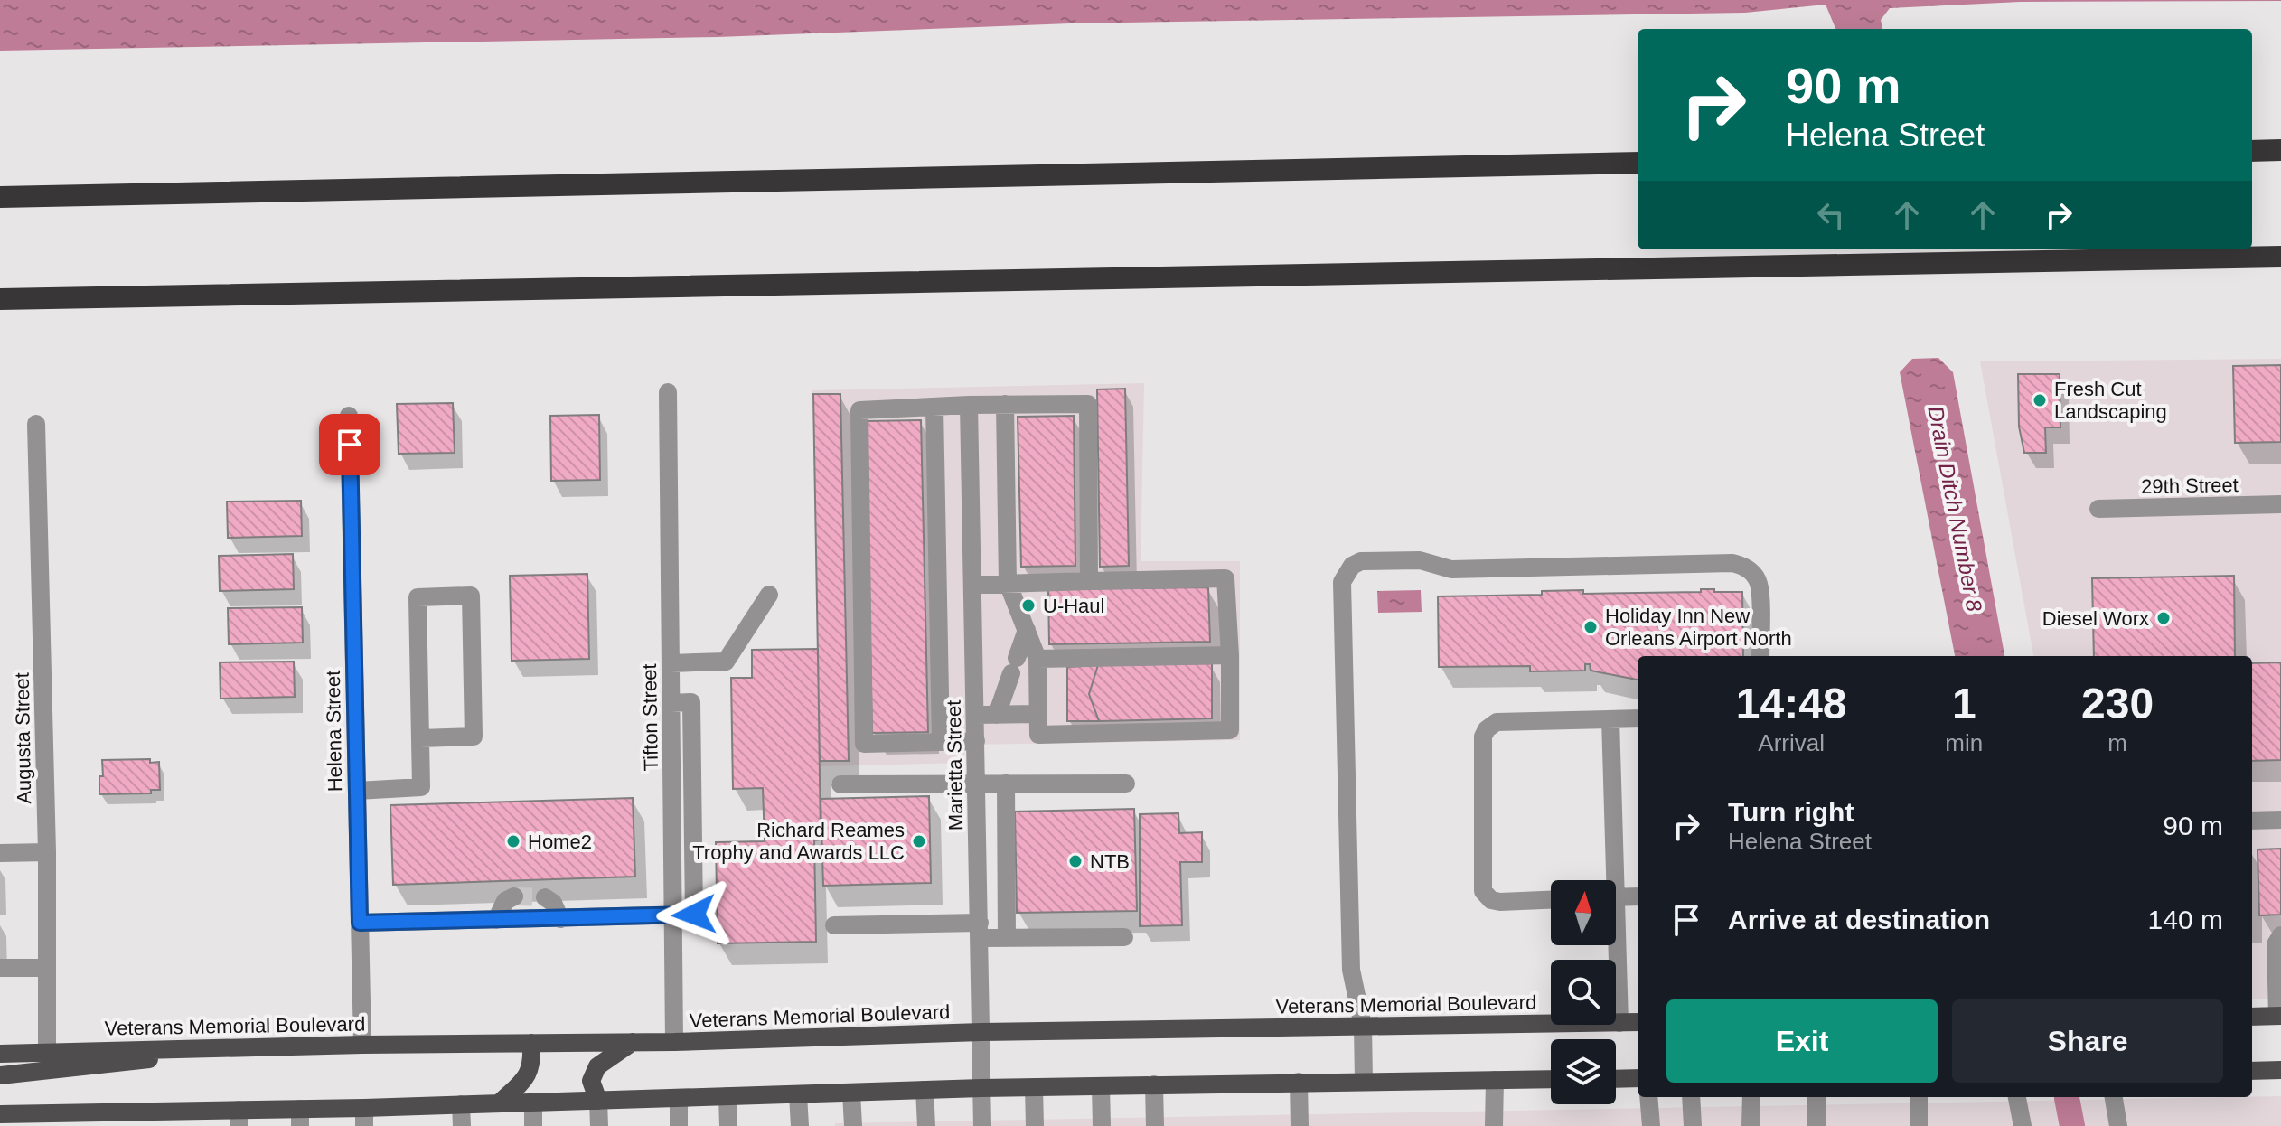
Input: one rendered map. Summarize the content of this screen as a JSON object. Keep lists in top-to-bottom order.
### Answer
{
  "streets": {
    "main road": ["Veterans Memorial Boulevard"],
    "street": [
      "29th Street",
      "Tifton Street",
      "Helena Street",
      "Augusta Street",
      "Marietta Street"
    ]
  },
  "crossings": [
    ["Tifton Street", "Veterans Memorial Boulevard"],
    ["Helena Street", "Veterans Memorial Boulevard"],
    ["Augusta Street", "Veterans Memorial Boulevard"],
    ["Marietta Street", "Veterans Memorial Boulevard"]
  ],
  "water": ["Drain Ditch Number 8"],
  "places": [
    "Fresh Cut Landscaping",
    "U-Haul",
    "Diesel Worx",
    "Holiday Inn New Orleans Airport North",
    "Home2",
    "Richard Reames Trophy and Awards LLC",
    "NTB"
  ],
  "north": "top",
  "page": {
    "turn": ["90 m", "Helena Street"],
    "eta": [
      "14:48",
      "Arrival",
      "1",
      "min",
      "230",
      "m"
    ],
    "list": [
      {
        "name": "Turn right",
        "note": "Helena Street",
        "value": "90 m"
      },
      {
        "name": "Arrive at destination",
        "value": "140 m"
      }
    ],
    "buttons": ["Exit", "Share"]
  }
}
